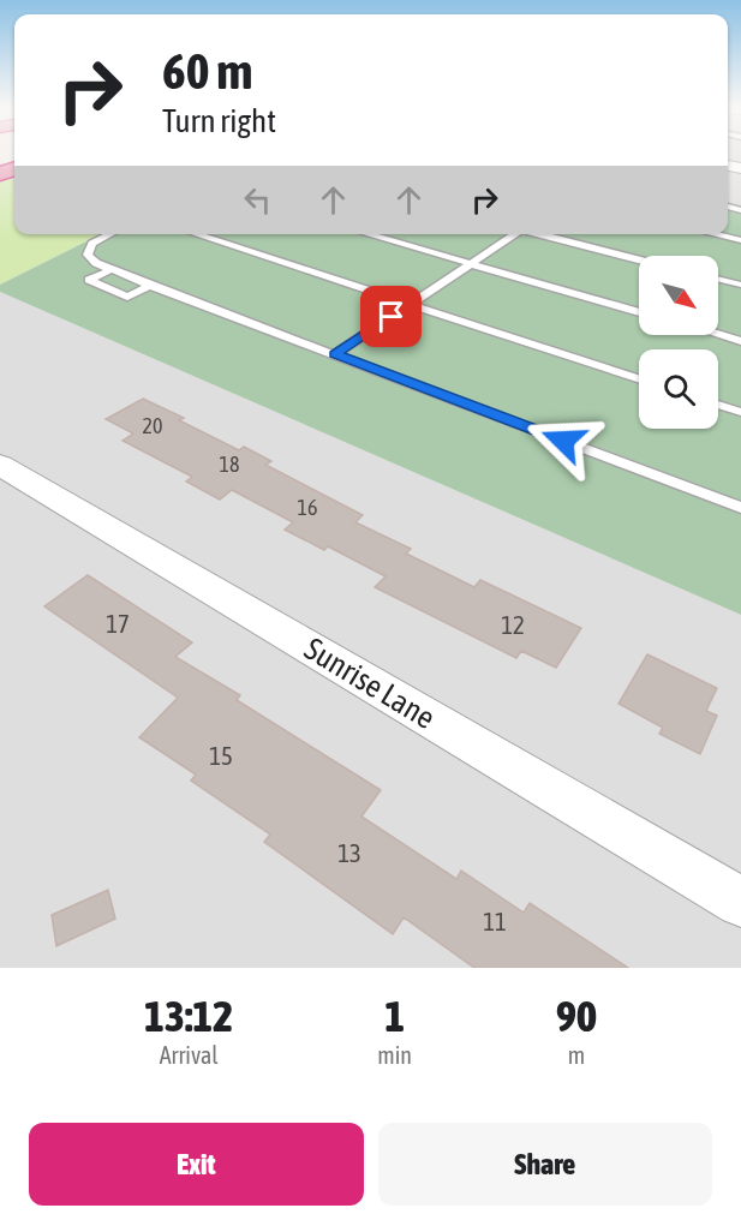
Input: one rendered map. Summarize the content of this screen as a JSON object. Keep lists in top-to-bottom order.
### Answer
{
  "streets": {
    "street": ["Sunrise Lane"]
  },
  "house_numbers": [
    "20",
    "18",
    "16",
    "17",
    "12",
    "15",
    "13",
    "11"
  ],
  "north": "bottom right",
  "page": {
    "turn": ["60 m", "Turn right"],
    "eta": [
      "13:12",
      "Arrival",
      "1",
      "min",
      "90",
      "m"
    ],
    "buttons": ["Exit", "Share"]
  }
}
